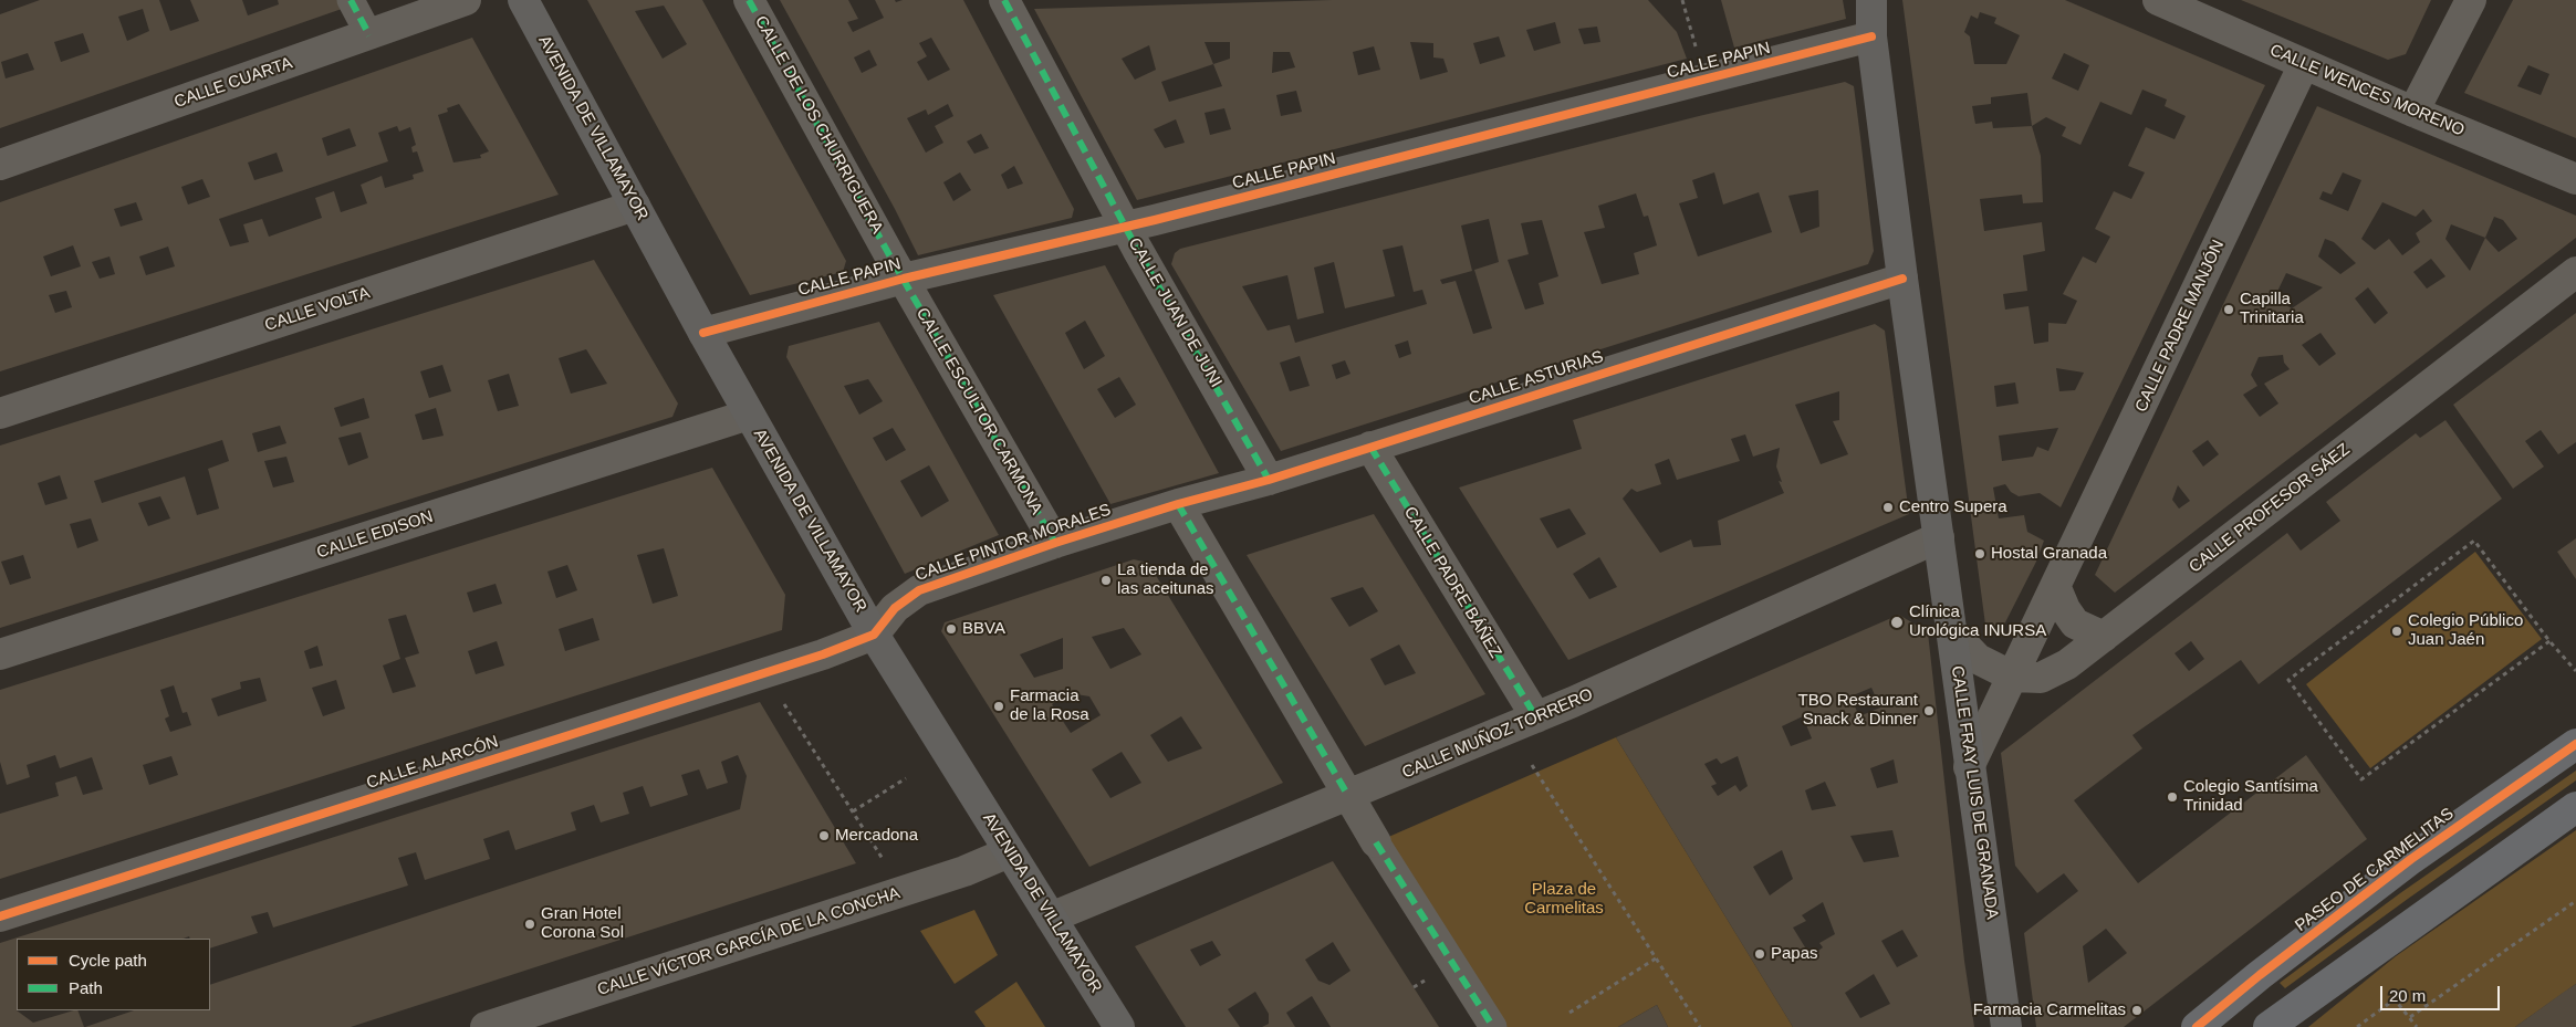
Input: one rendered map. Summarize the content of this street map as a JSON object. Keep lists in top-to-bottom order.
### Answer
{
  "streets": {
    "highway": ["PASEO DE CARMELITAS"],
    "main road": ["AVENIDA DE VILLAMAYOR", "CALLE FRAY LUIS DE GRANADA"],
    "street": [
      "CALLE PAPIN",
      "CALLE CUARTA",
      "CALLE WENCES MORENO",
      "CALLE DE LOS CHURRIGUERA",
      "CALLE VOLTA",
      "CALLE JUAN DE JUNI",
      "CALLE PADRE MANJÓN",
      "CALLE ASTURIAS",
      "CALLE ESCULTOR CARMONA",
      "CALLE PROFESOR SÁEZ",
      "CALLE EDISON",
      "CALLE PINTOR MORALES",
      "CALLE PADRE BÁÑEZ",
      "CALLE MUÑOZ TORRERO",
      "CALLE ALARCÓN",
      "CALLE VÍCTOR GARCÍA DE LA CONCHA"
    ]
  },
  "crossings": [
    ["CALLE PAPIN", "CALLE DE LOS CHURRIGUERA"],
    ["CALLE PAPIN", "AVENIDA DE VILLAMAYOR"],
    ["CALLE PAPIN", "CALLE JUAN DE JUNI"],
    ["CALLE PAPIN", "CALLE ESCULTOR CARMONA"],
    ["CALLE PAPIN", "CALLE FRAY LUIS DE GRANADA"],
    ["CALLE WENCES MORENO", "CALLE PADRE MANJÓN"],
    ["CALLE DE LOS CHURRIGUERA", "CALLE ESCULTOR CARMONA"],
    ["AVENIDA DE VILLAMAYOR", "CALLE VOLTA"],
    ["AVENIDA DE VILLAMAYOR", "CALLE EDISON"],
    ["AVENIDA DE VILLAMAYOR", "CALLE PINTOR MORALES"],
    ["AVENIDA DE VILLAMAYOR", "CALLE MUÑOZ TORRERO"],
    ["AVENIDA DE VILLAMAYOR", "CALLE ALARCÓN"],
    ["AVENIDA DE VILLAMAYOR", "CALLE VÍCTOR GARCÍA DE LA CONCHA"],
    ["CALLE JUAN DE JUNI", "CALLE ASTURIAS"],
    ["CALLE PADRE MANJÓN", "CALLE PROFESOR SÁEZ"],
    ["CALLE PADRE MANJÓN", "CALLE FRAY LUIS DE GRANADA"],
    ["CALLE ASTURIAS", "CALLE PINTOR MORALES"],
    ["CALLE ASTURIAS", "CALLE PADRE BÁÑEZ"],
    ["CALLE ASTURIAS", "CALLE FRAY LUIS DE GRANADA"],
    ["CALLE ESCULTOR CARMONA", "CALLE PINTOR MORALES"],
    ["CALLE PROFESOR SÁEZ", "CALLE FRAY LUIS DE GRANADA"],
    ["CALLE PINTOR MORALES", "CALLE ALARCÓN"],
    ["CALLE PADRE BÁÑEZ", "CALLE MUÑOZ TORRERO"],
    ["CALLE MUÑOZ TORRERO", "CALLE FRAY LUIS DE GRANADA"]
  ],
  "parks": ["Plaza de Carmelitas"],
  "places": [
    "Capilla Trinitaria",
    "Centro Supera",
    "Hostal Granada",
    "La tienda de las aceitunas",
    "Clínica Urológica INURSA",
    "BBVA",
    "Colegio Público Juan Jaén",
    "Farmacia de la Rosa",
    "TBO Restaurant Snack & Dinner",
    "Colegio Santísima Trinidad",
    "Mercadona",
    "Gran Hotel Corona Sol",
    "Papas",
    "Farmacia Carmelitas"
  ],
  "legend": ["Cycle path", "Path"],
  "scale_bar": "20 m"
}
